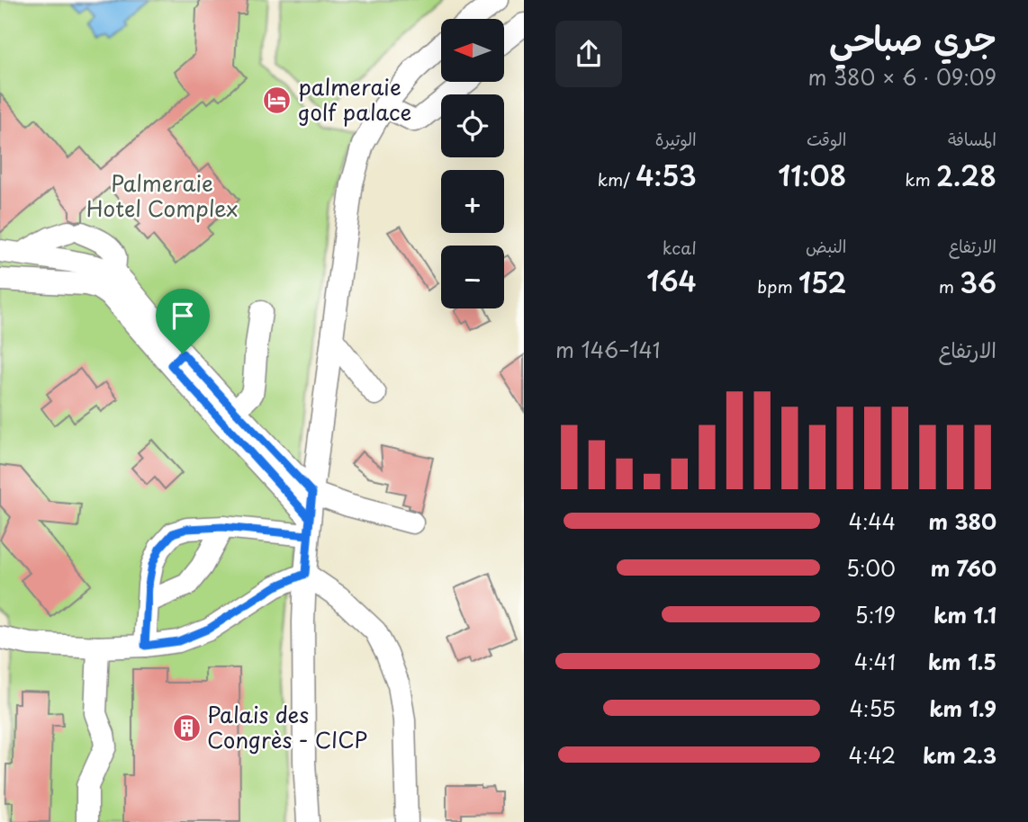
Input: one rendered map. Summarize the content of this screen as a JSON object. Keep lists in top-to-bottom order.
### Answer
{
  "parks": ["Palmeraie Hotel Complex"],
  "places": {
    "hotel": ["palmeraie golf palace"],
    "building": ["Palais des Congrès - CICP"]
  },
  "north": "left",
  "page": {
    "heading": ["جري صباحي", "09:09 · 6 × 380 m"],
    "map_buttons": ["+", "−"],
    "stats": [
      ["المسافة", "2.28 km"],
      ["الوقت", "11:08"],
      ["الوتيرة", "4:53 /km"],
      ["الارتفاع", "36 m"],
      ["النبض", "152 bpm"],
      ["kcal", "164"]
    ],
    "chart": ["الارتفاع", "141–146 m"],
    "list": [
      {
        "name": "380 m",
        "note": "4:44"
      },
      {
        "name": "760 m",
        "note": "5:00"
      },
      {
        "name": "1.1 km",
        "note": "5:19"
      },
      {
        "name": "1.5 km",
        "note": "4:41"
      },
      {
        "name": "1.9 km",
        "note": "4:55"
      },
      {
        "name": "2.3 km",
        "note": "4:42"
      }
    ]
  }
}
